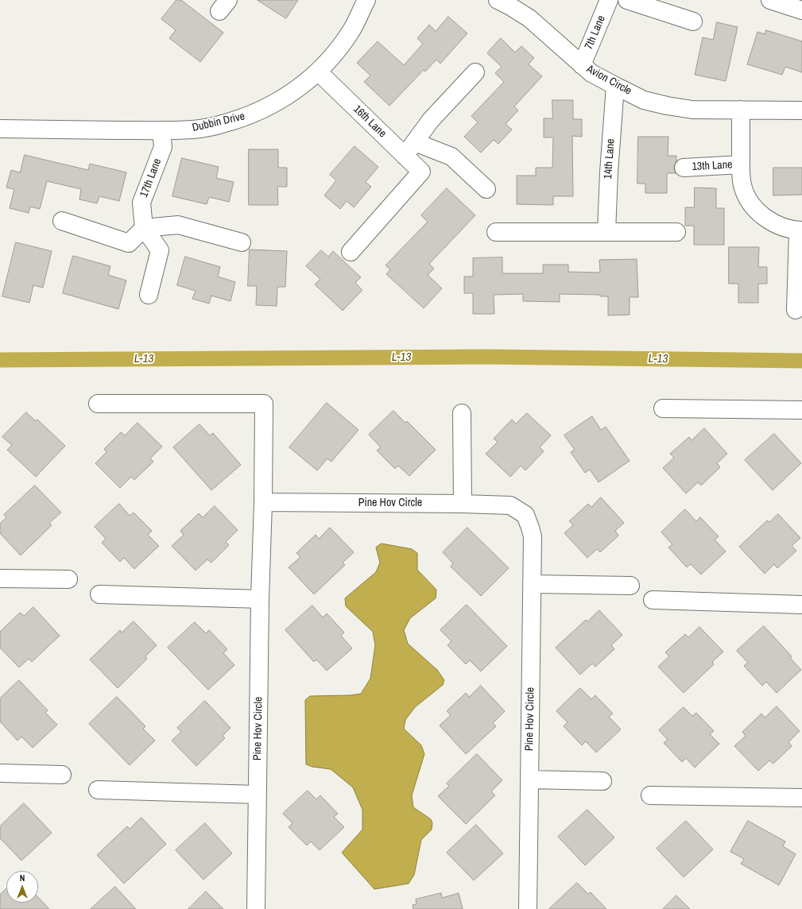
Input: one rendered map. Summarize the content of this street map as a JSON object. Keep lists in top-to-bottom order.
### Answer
{
  "streets": {
    "street": [
      "7th Lane",
      "Avion Circle",
      "16th Lane",
      "Dubbin Drive",
      "14th Lane",
      "13th Lane",
      "17th Lane",
      "Pine Hov Circle"
    ]
  },
  "crossings": [
    ["7th Lane", "Avion Circle"],
    ["Avion Circle", "14th Lane"],
    ["16th Lane", "Dubbin Drive"],
    ["Dubbin Drive", "17th Lane"]
  ],
  "water": ["L-13"],
  "north": "top"
}
